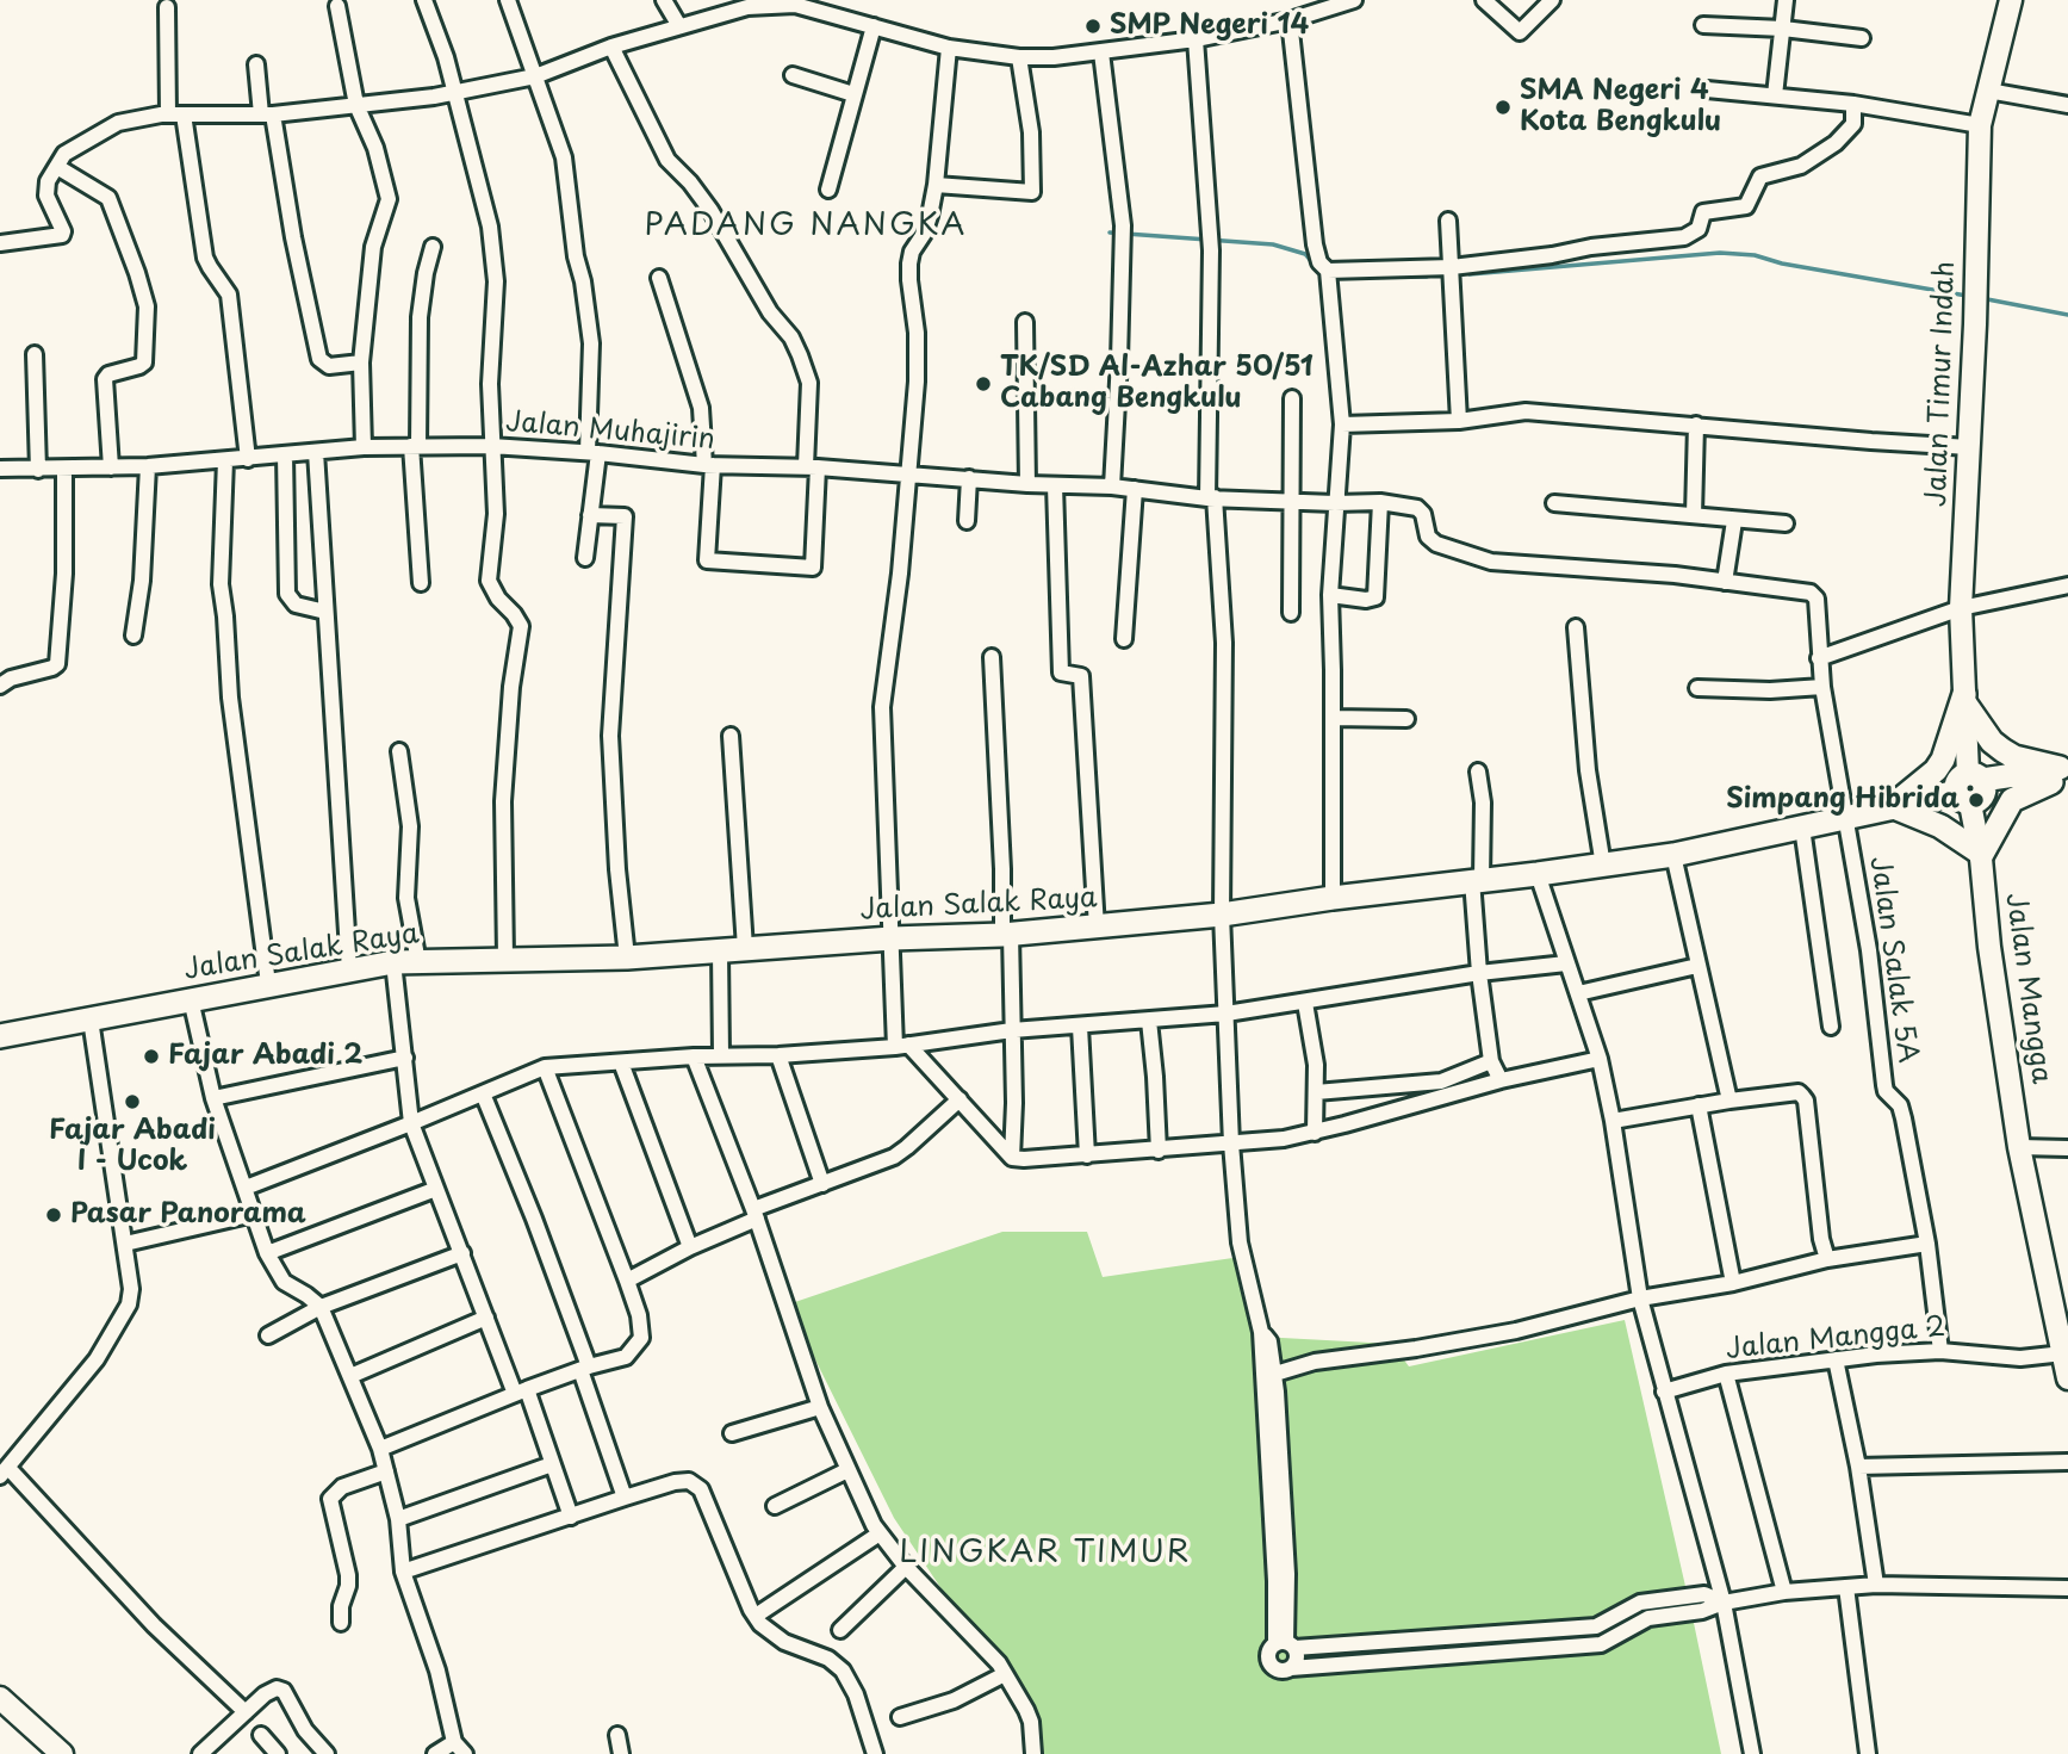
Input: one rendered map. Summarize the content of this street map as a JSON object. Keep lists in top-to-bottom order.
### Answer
{
  "streets": {
    "main road": ["Jalan Salak Raya"],
    "street": [
      "Jalan Timur Indah",
      "Jalan Muhajirin",
      "Jalan Salak 5A",
      "Jalan Mangga",
      "Jalan Mangga 2"
    ]
  },
  "crossings": [
    ["Jalan Timur Indah", "Jalan Salak Raya"],
    ["Jalan Timur Indah", "Jalan Mangga"],
    ["Jalan Muhajirin", "Jalan Salak 5A"],
    ["Jalan Salak Raya", "Jalan Salak 5A"],
    ["Jalan Salak Raya", "Jalan Mangga"],
    ["Jalan Salak 5A", "Jalan Mangga 2"],
    ["Jalan Mangga", "Jalan Mangga 2"]
  ],
  "districts": ["PADANG NANGKA", "LINGKAR TIMUR"],
  "places": [
    "SMP Negeri 14",
    "SMA Negeri 4 Kota Bengkulu",
    "TK/SD Al-Azhar 50/51 Cabang Bengkulu",
    "Simpang Hibrida",
    "Fajar Abadi 2",
    "Fajar Abadi I - Ucok",
    "Pasar Panorama"
  ]
}
